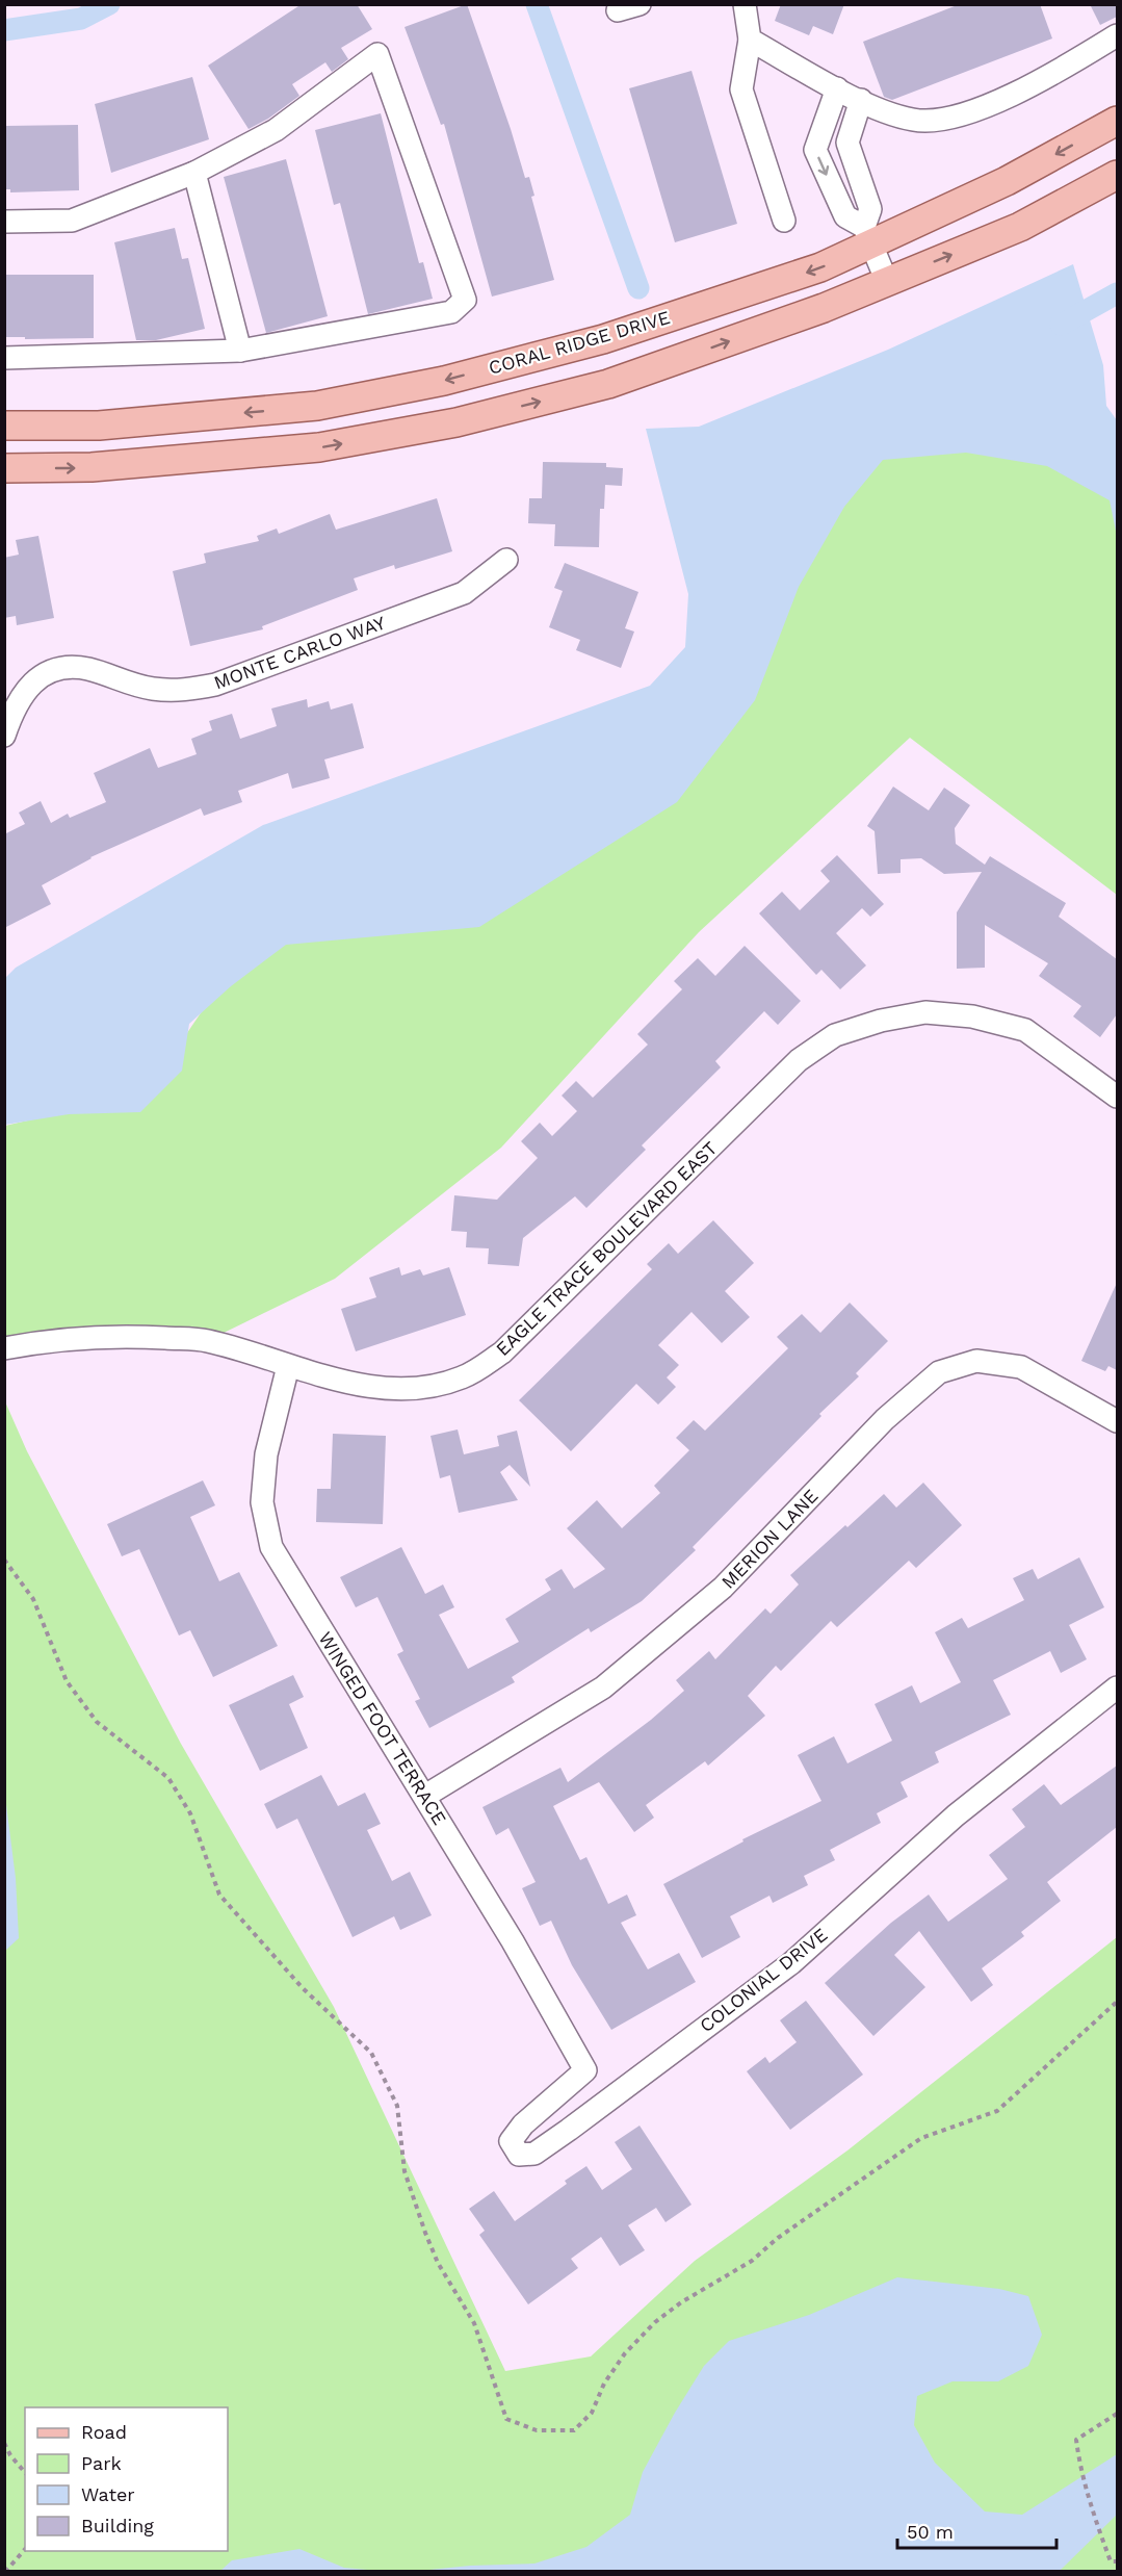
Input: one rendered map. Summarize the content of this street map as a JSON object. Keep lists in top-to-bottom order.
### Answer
{
  "streets": {
    "main road": ["CORAL RIDGE DRIVE"],
    "street": [
      "MONTE CARLO WAY",
      "EAGLE TRACE BOULEVARD EAST",
      "MERION LANE",
      "WINGED FOOT TERRACE",
      "COLONIAL DRIVE"
    ]
  },
  "crossings": [
    ["EAGLE TRACE BOULEVARD EAST", "WINGED FOOT TERRACE"],
    ["MERION LANE", "WINGED FOOT TERRACE"],
    ["WINGED FOOT TERRACE", "COLONIAL DRIVE"]
  ],
  "legend": [
    "Road",
    "Park",
    "Water",
    "Building"
  ],
  "scale_bar": "50 m"
}
